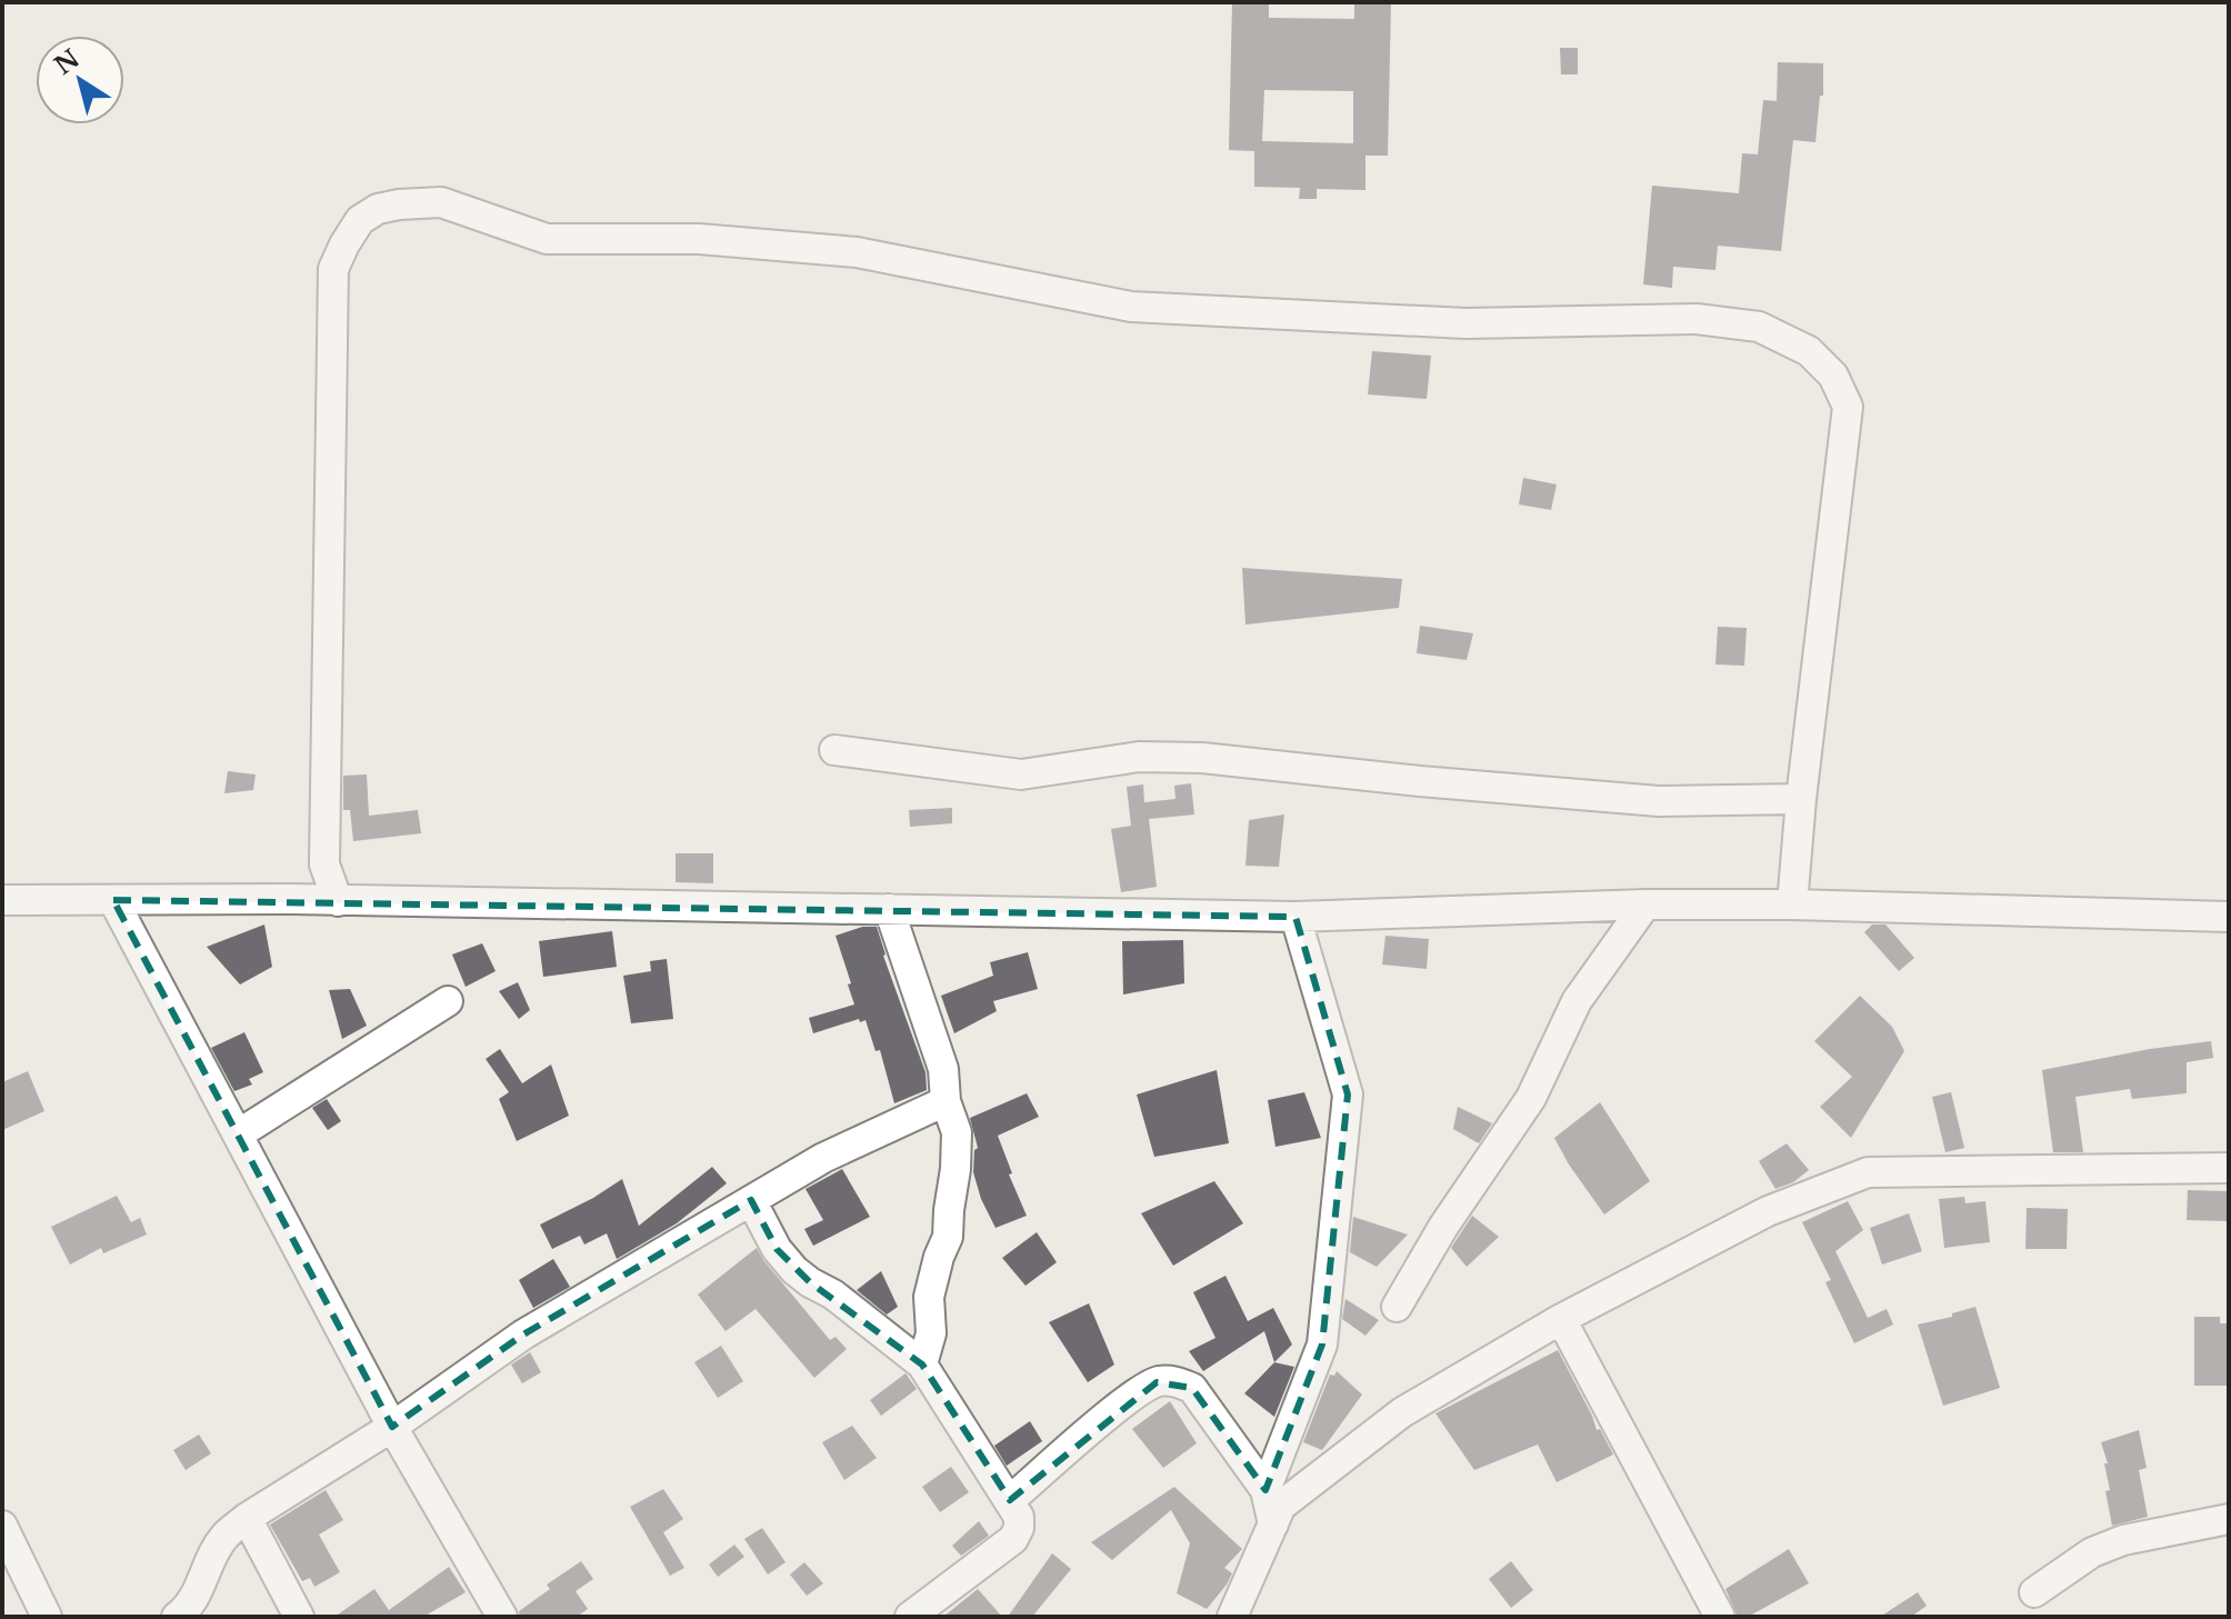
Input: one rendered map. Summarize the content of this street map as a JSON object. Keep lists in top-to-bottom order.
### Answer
{
  "north": "top left"
}
